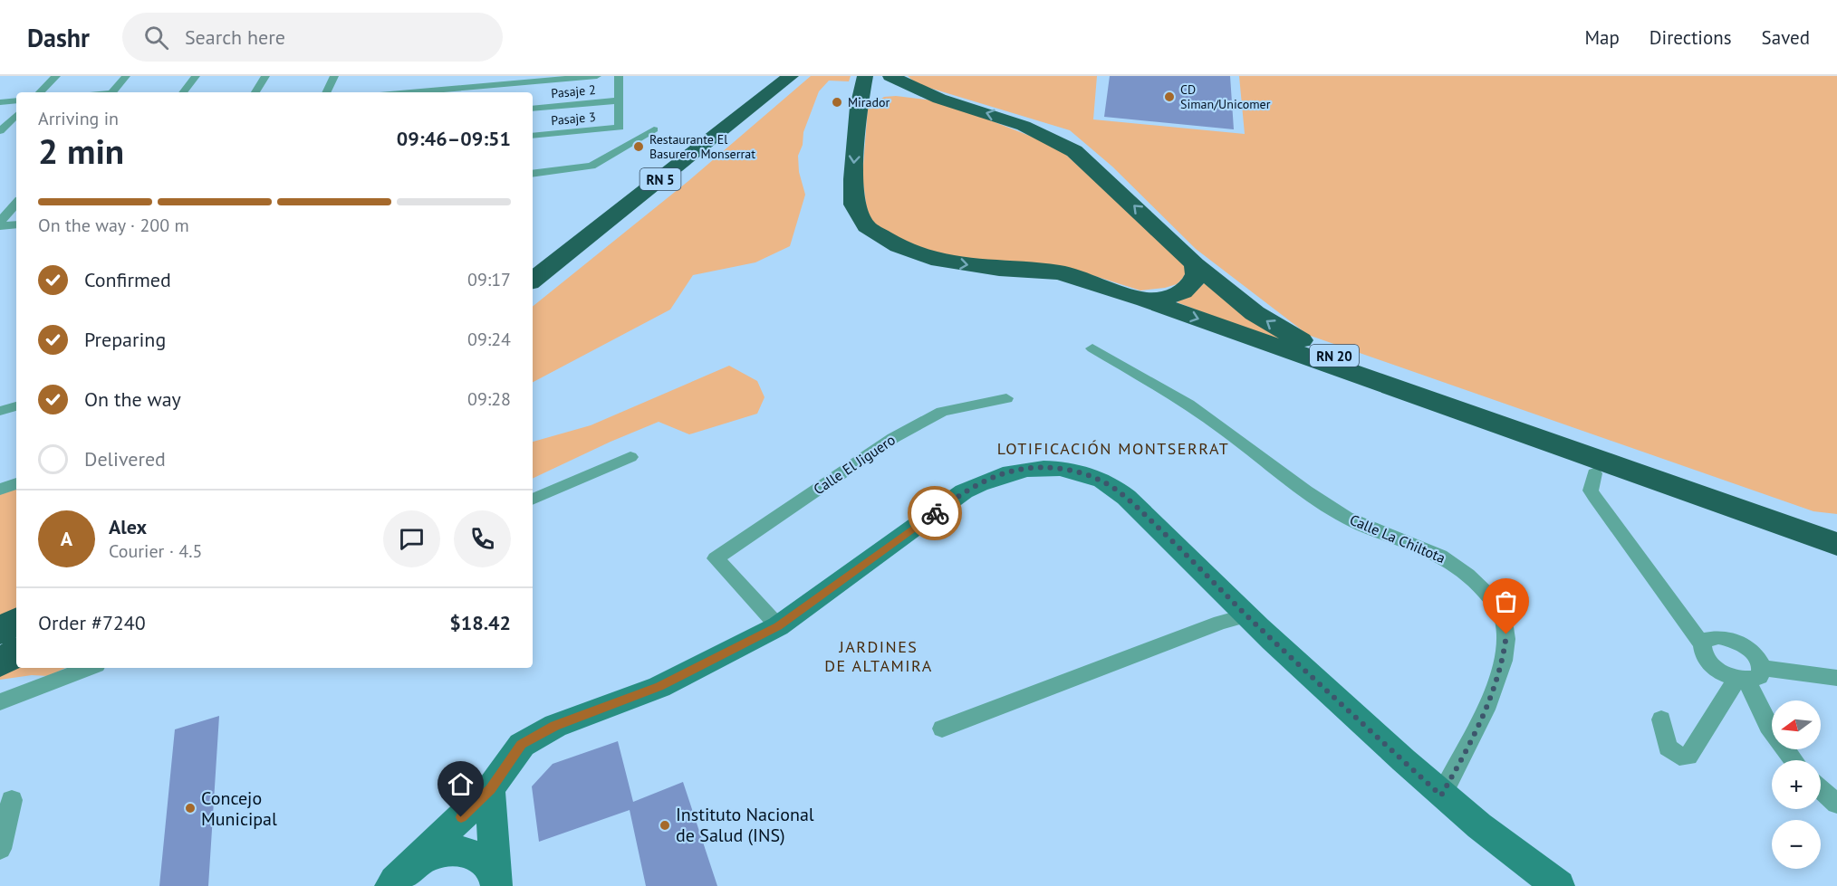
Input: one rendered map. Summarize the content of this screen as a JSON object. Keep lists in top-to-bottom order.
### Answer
{
  "streets": {
    "highway": ["RN 5", "RN 20"],
    "street": [
      "Pasaje 2",
      "Pasaje 3",
      "Calle El Jiguero",
      "Calle La Chiltota"
    ]
  },
  "crossings": [
    ["Pasaje 2", "Pasaje 3"]
  ],
  "districts": ["LOTIFICACIÓN MONTSERRAT", "JARDINES DE ALTAMIRA"],
  "places": [
    "CD Siman/Unicomer",
    "Mirador",
    "Restaurante El Basurero Monserrat",
    "Concejo Municipal",
    "Instituto Nacional de Salud (INS)"
  ],
  "north": "left",
  "page": {
    "header": "Dashr",
    "search": "Search here",
    "nav": ["Map", "Directions", "Saved"],
    "heading": ["2 min", "Arriving in", "09:46–09:51"],
    "panel": [
      "Alex",
      "Courier · 4.5",
      "Order #7240",
      "$18.42"
    ],
    "bar": "On the way · 200 m",
    "list": [
      ["Confirmed", "09:17"],
      ["Preparing", "09:24"],
      ["On the way", "09:28"],
      "Delivered"
    ],
    "round": "A",
    "map_buttons": ["+", "−"]
  }
}
